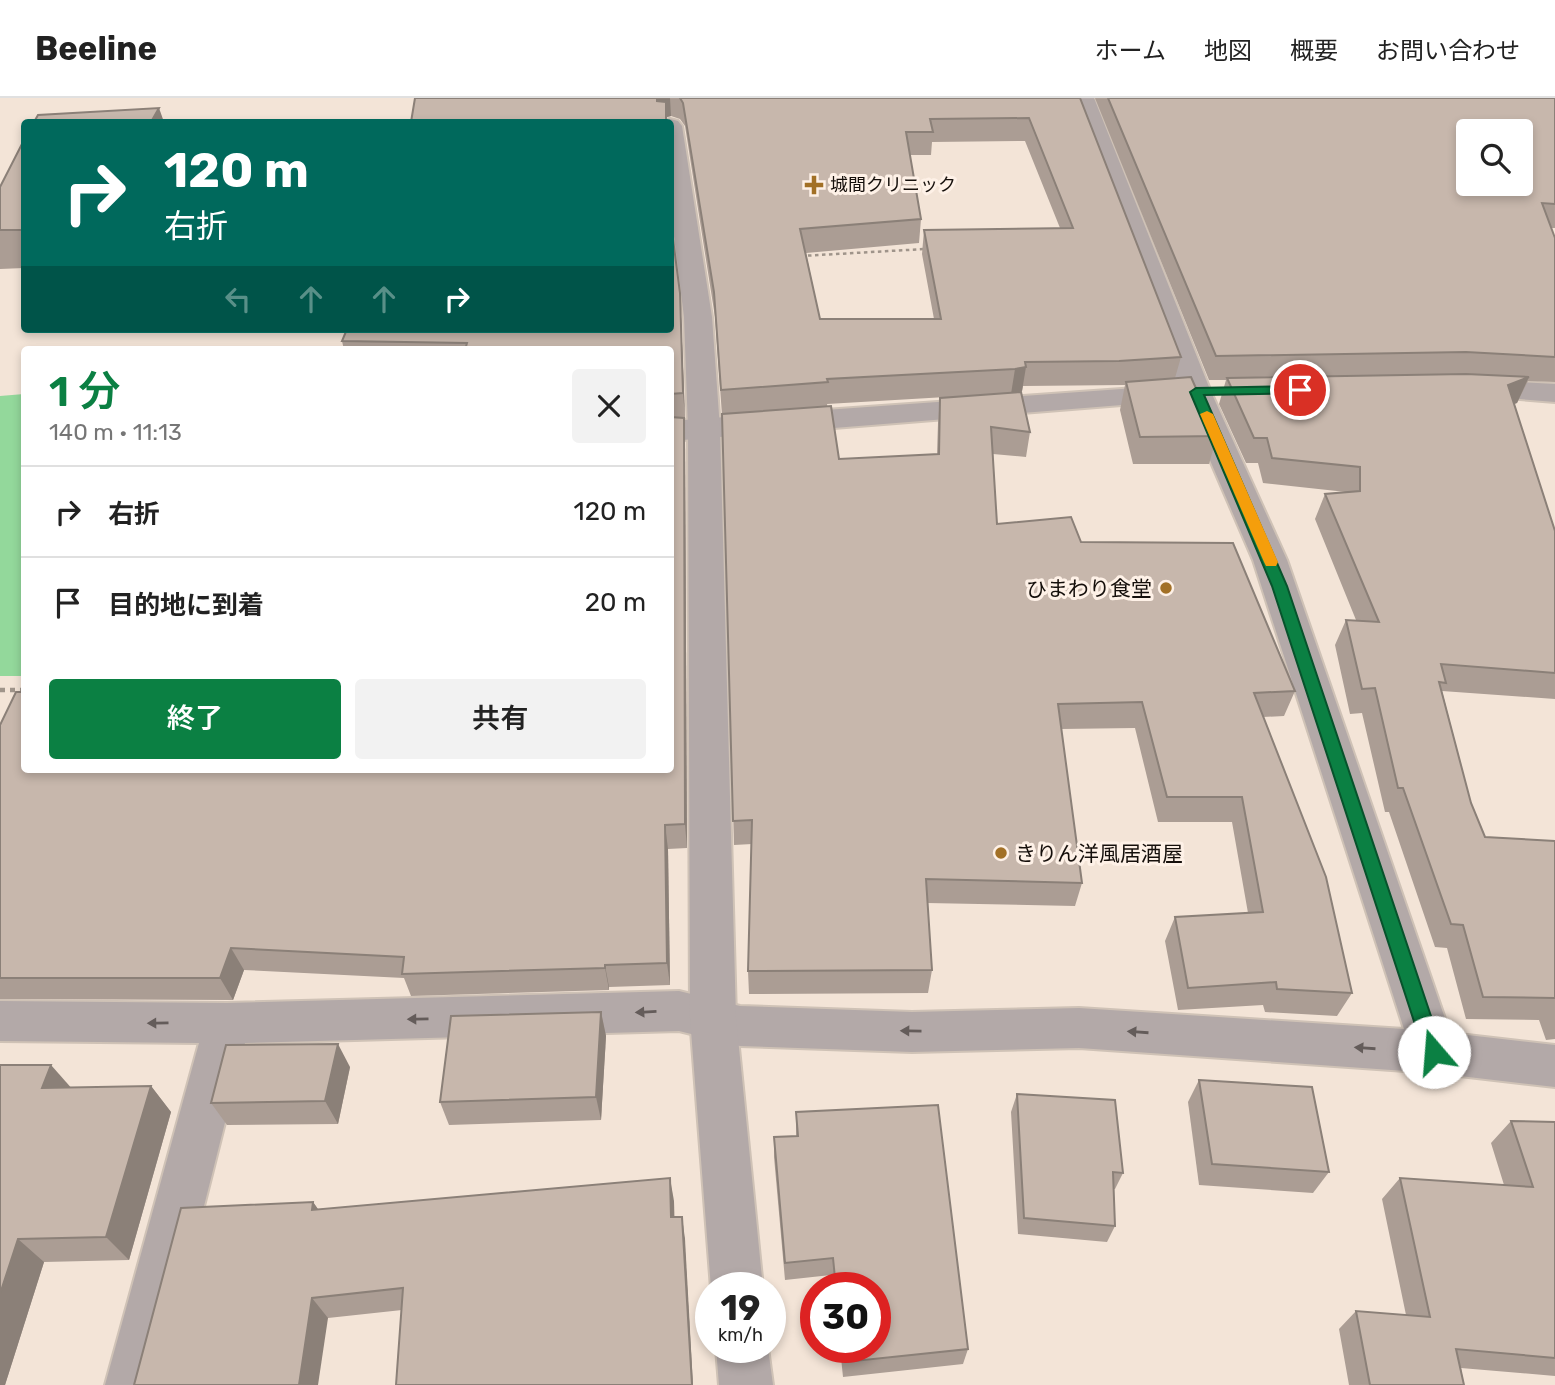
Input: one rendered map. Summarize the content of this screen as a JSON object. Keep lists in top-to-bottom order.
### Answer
{
  "places": {
    "health": ["城間クリニック"],
    "other": ["ひまわり食堂", "きりん洋風居酒屋"]
  },
  "page": {
    "header": "Beeline",
    "nav": [
      "ホーム",
      "地図",
      "概要",
      "お問い合わせ"
    ],
    "turn": ["120 m", "右折"],
    "heading": ["1 分", "140 m · 11:13"],
    "list": [
      {
        "name": "右折",
        "value": "120 m"
      },
      {
        "name": "目的地に到着",
        "value": "20 m"
      }
    ],
    "buttons": ["終了", "共有"],
    "speed": "19 km/h",
    "limit": "30"
  }
}
